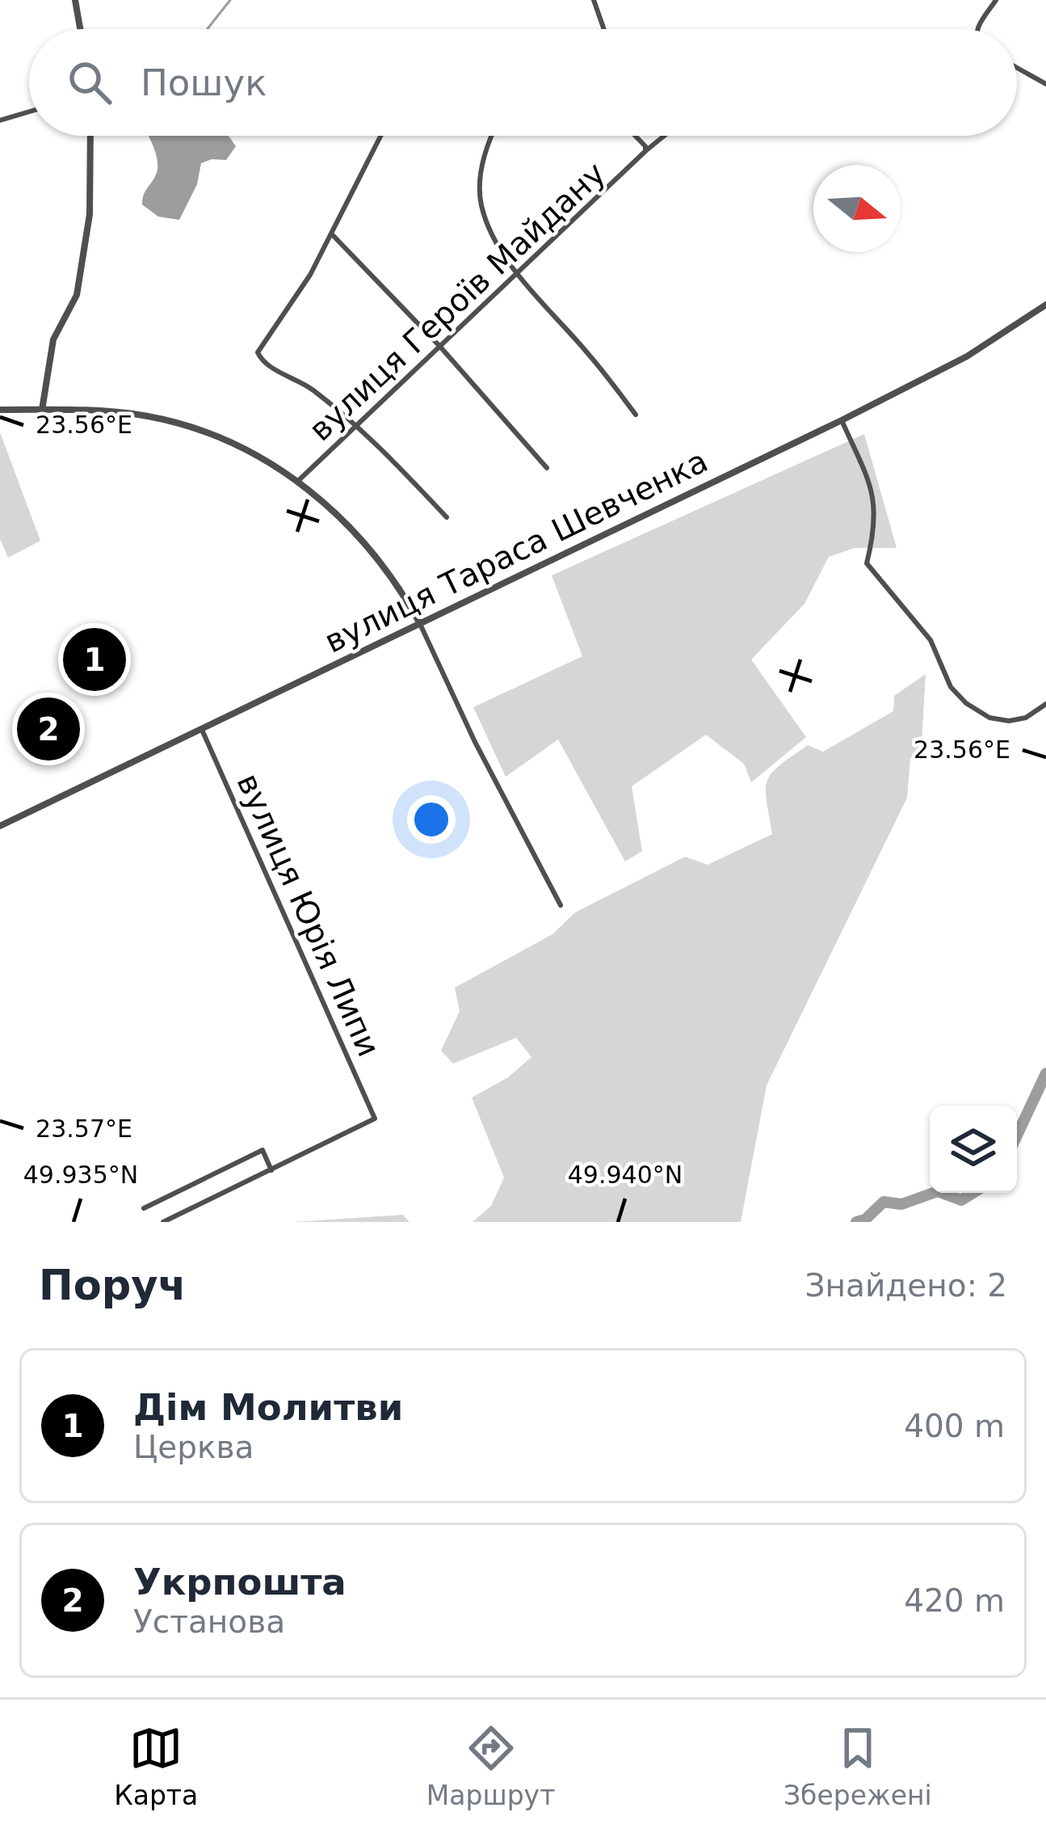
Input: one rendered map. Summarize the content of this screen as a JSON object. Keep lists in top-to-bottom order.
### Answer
{
  "streets": {
    "street": ["вулиця Героїв Майдану", "вулиця Тараса Шевченка", "вулиця Юрія Липи"]
  },
  "crossings": [
    ["вулиця Тараса Шевченка", "вулиця Юрія Липи"]
  ],
  "north": "right",
  "page": {
    "search": "Пошук",
    "pins": ["1", "2"],
    "heading": ["Поруч", "Знайдено: 2"],
    "list": [
      {
        "mark": "1",
        "name": "Дім Молитви",
        "note": "Церква",
        "value": "400 m"
      },
      {
        "mark": "2",
        "name": "Укрпошта",
        "note": "Установа",
        "value": "420 m"
      }
    ],
    "nav": ["Карта", "Маршрут", "Збережені"]
  },
  "coordinates": [
    "23.56°E",
    "23.57°E",
    "49.935°N",
    "49.940°N"
  ]
}
